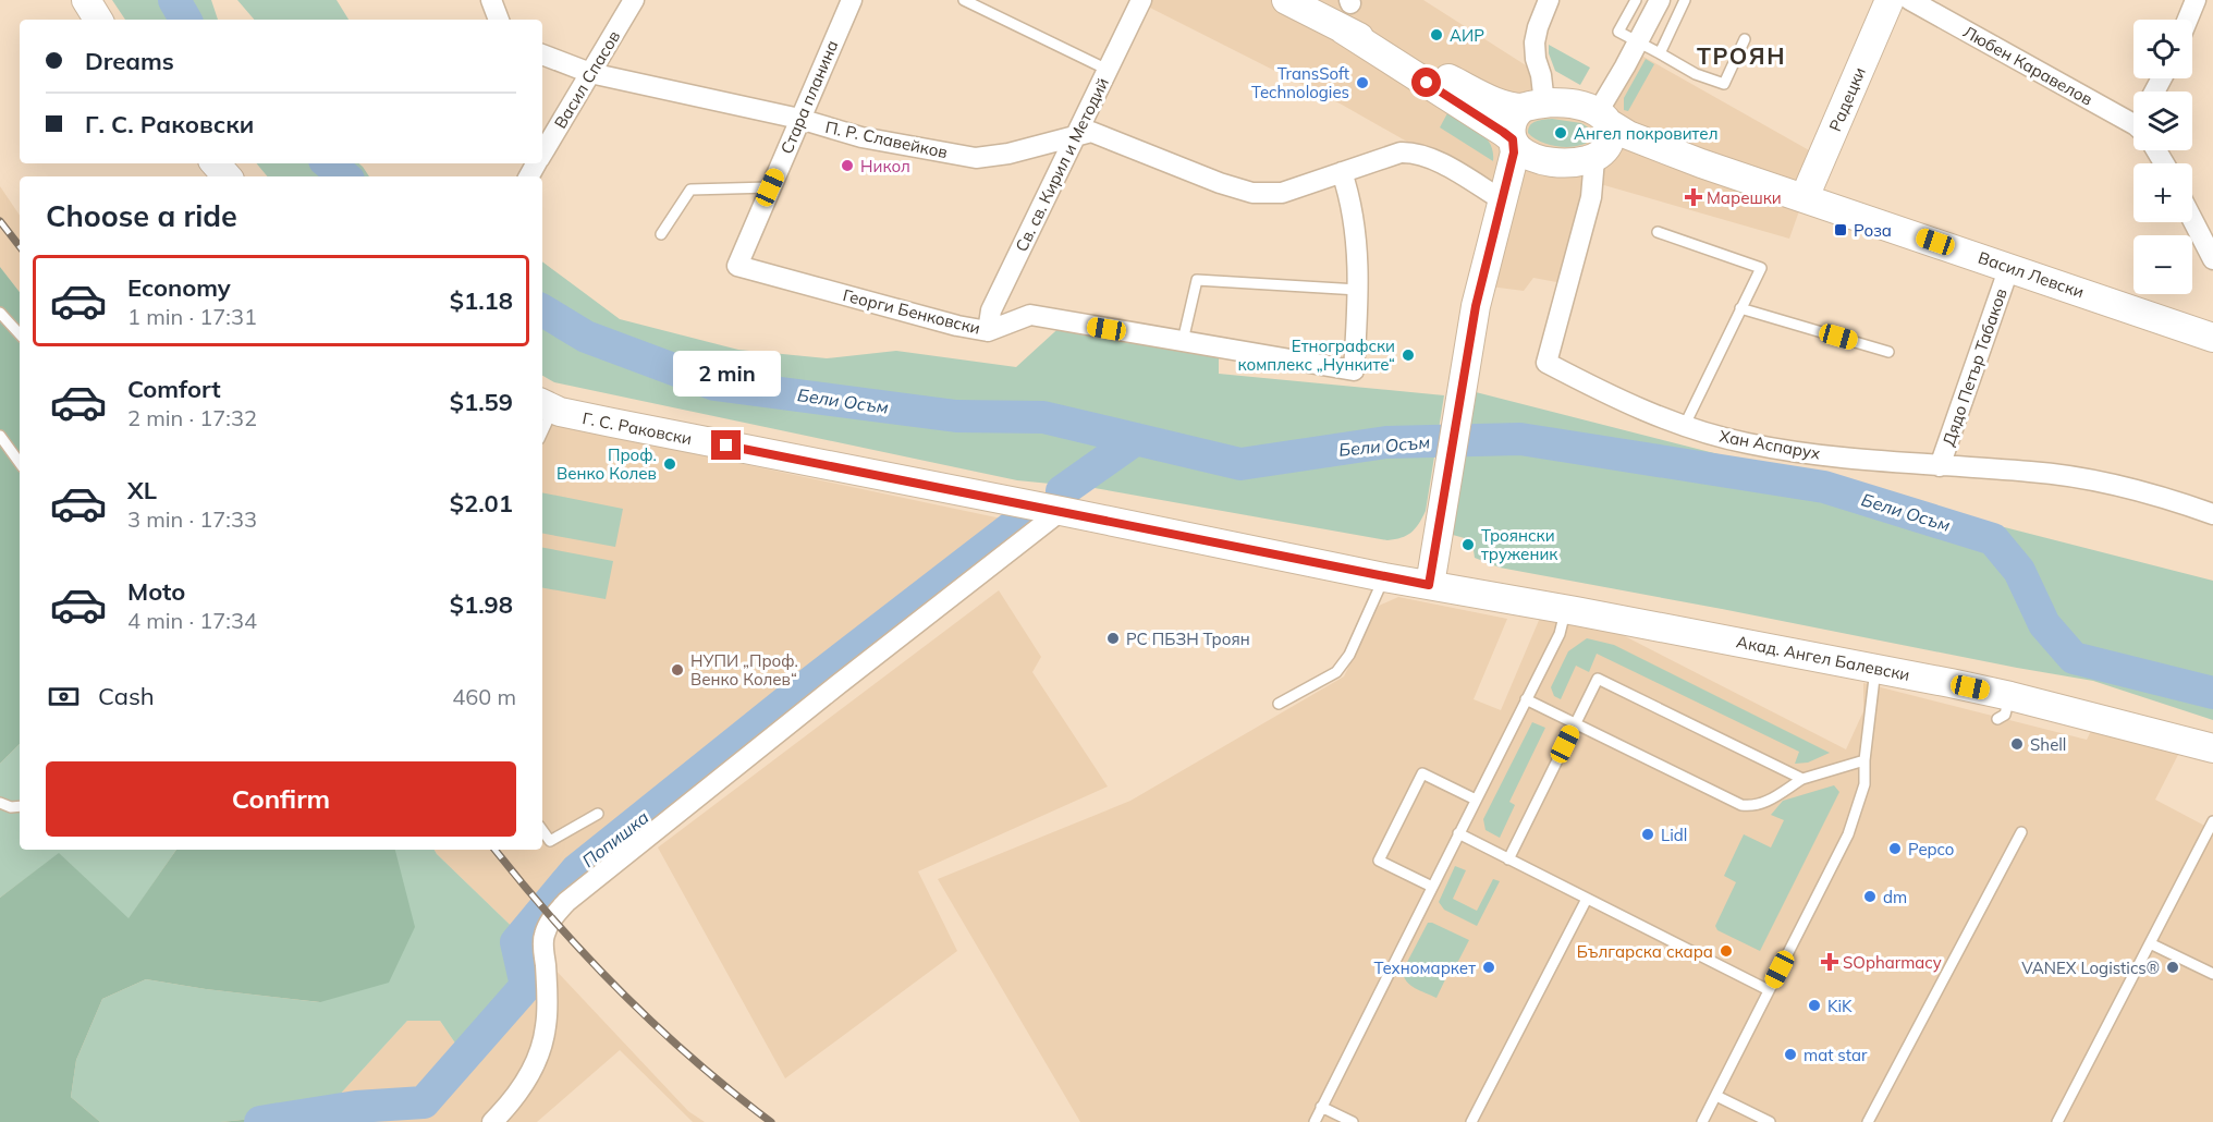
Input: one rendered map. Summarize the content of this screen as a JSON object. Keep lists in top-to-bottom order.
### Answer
{
  "streets": {
    "street": [
      "Любен Каравелов",
      "Васил Спасов",
      "Стара планина",
      "Радецки",
      "П. Р. Славейков",
      "Св. св. Кирил и Методий",
      "Васил Левски",
      "Георги Бенковски",
      "Дядо Петър Табаков",
      "Г. С. Раковски",
      "Хан Аспарух",
      "Акад. Ангел Балевски"
    ]
  },
  "crossings": [
    ["Васил Спасов", "П. Р. Славейков"],
    ["Стара планина", "П. Р. Славейков"],
    ["Стара планина", "Георги Бенковски"],
    ["Радецки", "Васил Левски"],
    ["П. Р. Славейков", "Св. св. Кирил и Методий"],
    ["П. Р. Славейков", "Георги Бенковски"],
    ["Св. св. Кирил и Методий", "Георги Бенковски"],
    ["Васил Левски", "Дядо Петър Табаков"],
    ["Васил Левски", "Хан Аспарух"],
    ["Дядо Петър Табаков", "Хан Аспарух"],
    ["Г. С. Раковски", "Акад. Ангел Балевски"]
  ],
  "districts": ["ТРОЯН"],
  "water": ["Бели Осъм", "Попишка"],
  "places": {
    "other": [
      "АИР",
      "TransSoft Technologies",
      "Ангел покровител",
      "Никол",
      "Етнографски комплекс „Нунките“",
      "Проф. Венко Колев",
      "Троянски труженик",
      "РС ПБЗН Троян",
      "НУПИ „Проф. Венко Колев“",
      "Shell",
      "Lidl",
      "Pepco",
      "dm",
      "Българска скара",
      "Техномаркет",
      "VANEX Logistics®",
      "KiK",
      "mat star"
    ],
    "health": ["Марешки", "SOpharmacy"],
    "transit": ["Роза"]
  },
  "page": {
    "map_buttons": ["+", "−"],
    "banner": ["Dreams", "Г. С. Раковски"],
    "heading": "Choose a ride",
    "list": [
      {
        "name": "Economy",
        "note": "1 min · 17:31",
        "value": "$1.18"
      },
      {
        "name": "Comfort",
        "note": "2 min · 17:32",
        "value": "$1.59"
      },
      {
        "name": "XL",
        "note": "3 min · 17:33",
        "value": "$2.01"
      },
      {
        "name": "Moto",
        "note": "4 min · 17:34",
        "value": "$1.98"
      }
    ],
    "bubble": "2 min",
    "pay": ["Cash", "460 m"],
    "buttons": "Confirm"
  }
}
